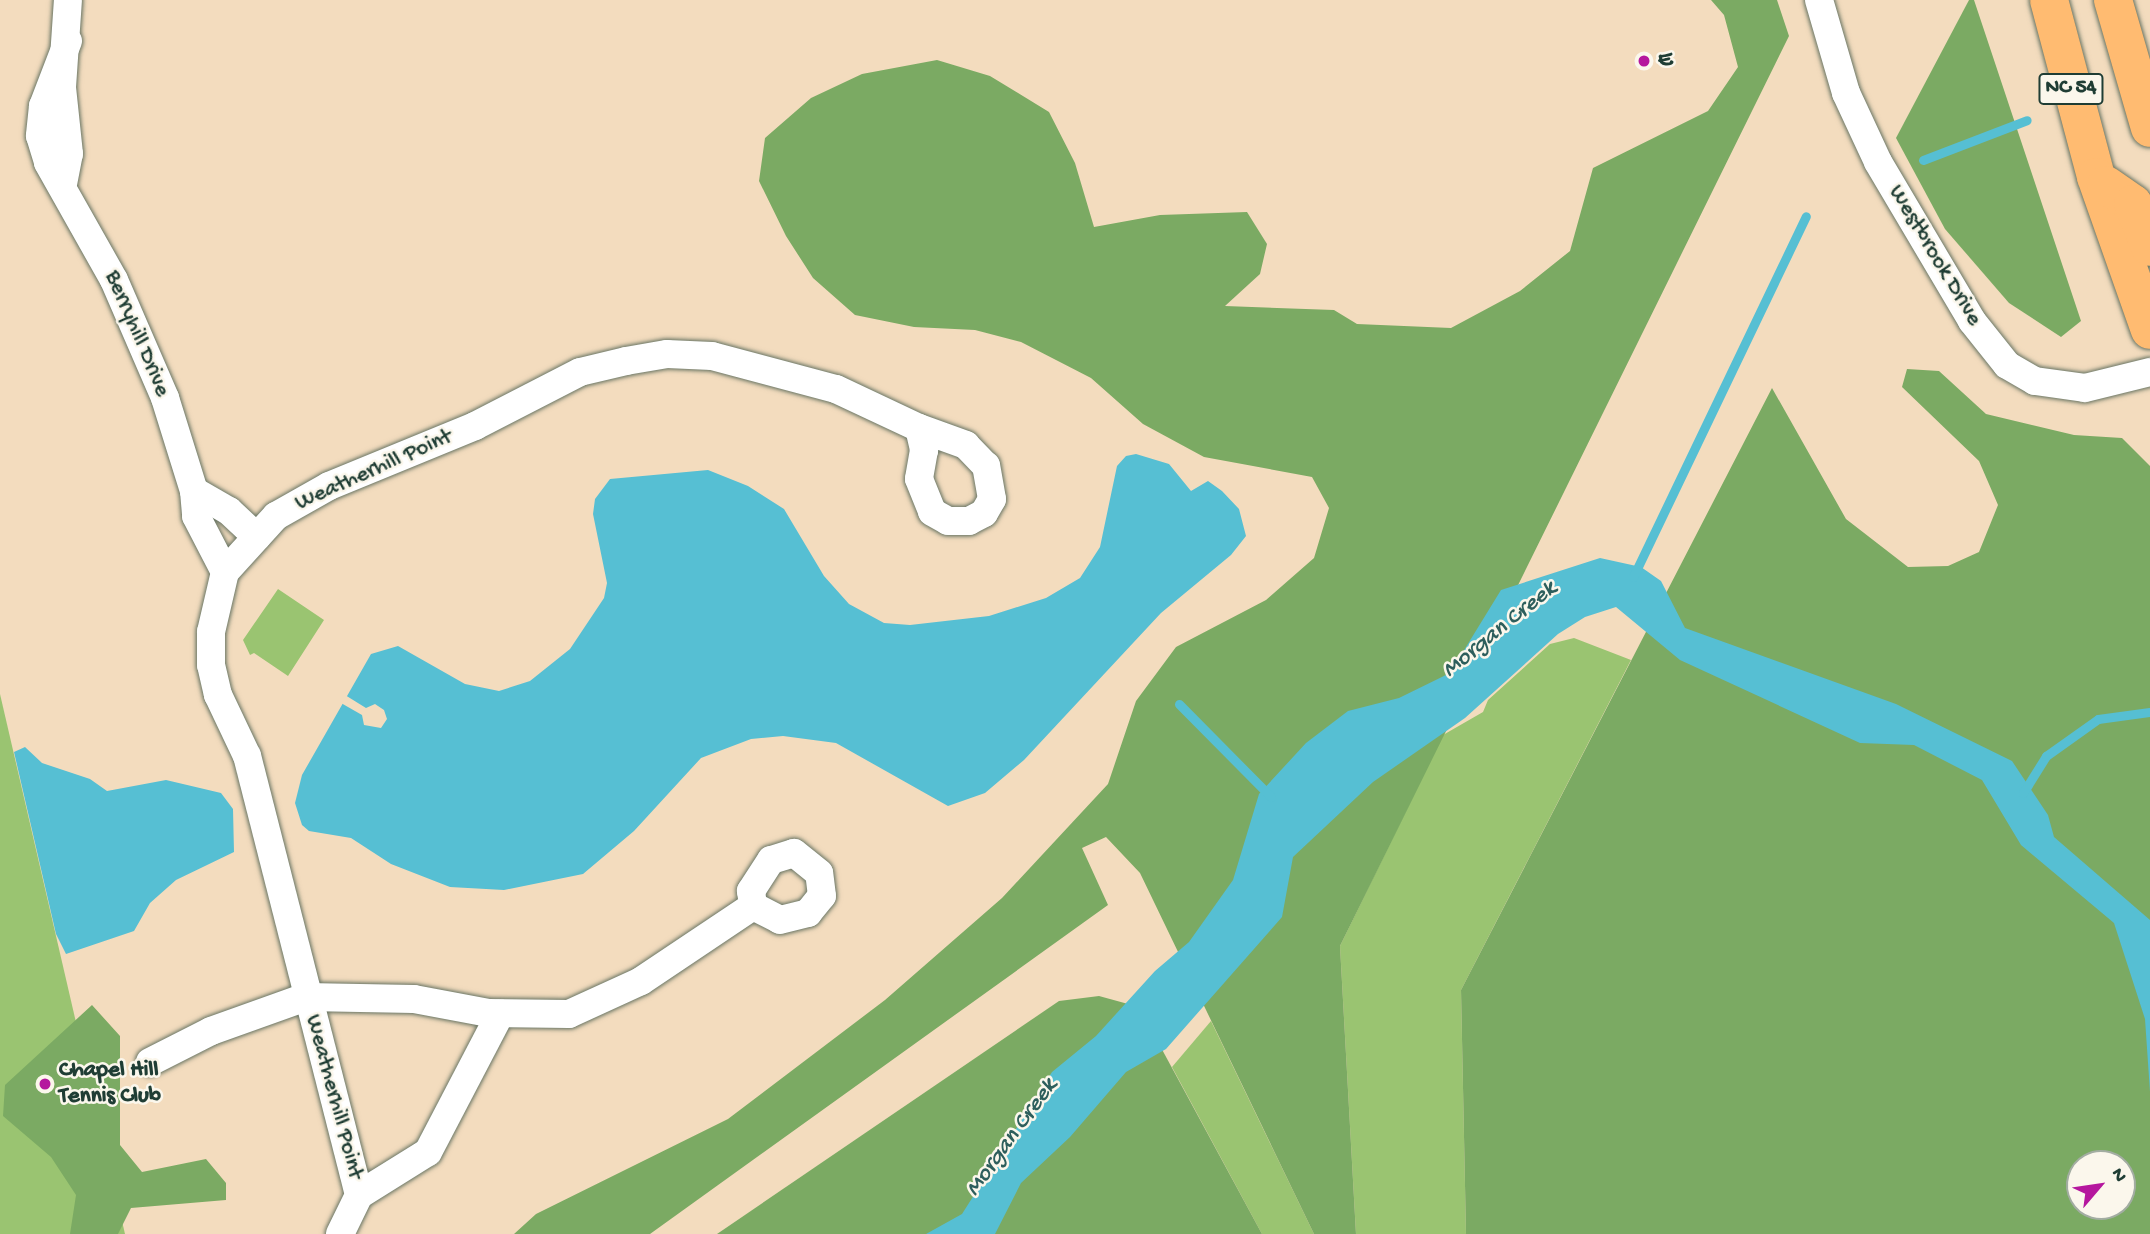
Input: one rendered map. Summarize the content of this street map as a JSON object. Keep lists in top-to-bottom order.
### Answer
{
  "streets": {
    "highway": ["NC 54"],
    "street": ["Westbrook Drive", "Berryhill Drive", "Weatherhill Point"]
  },
  "crossings": [
    ["Berryhill Drive", "Weatherhill Point"]
  ],
  "water": ["Morgan Creek"],
  "places": ["E", "Chapel Hill Tennis Club"],
  "north": "top right"
}
